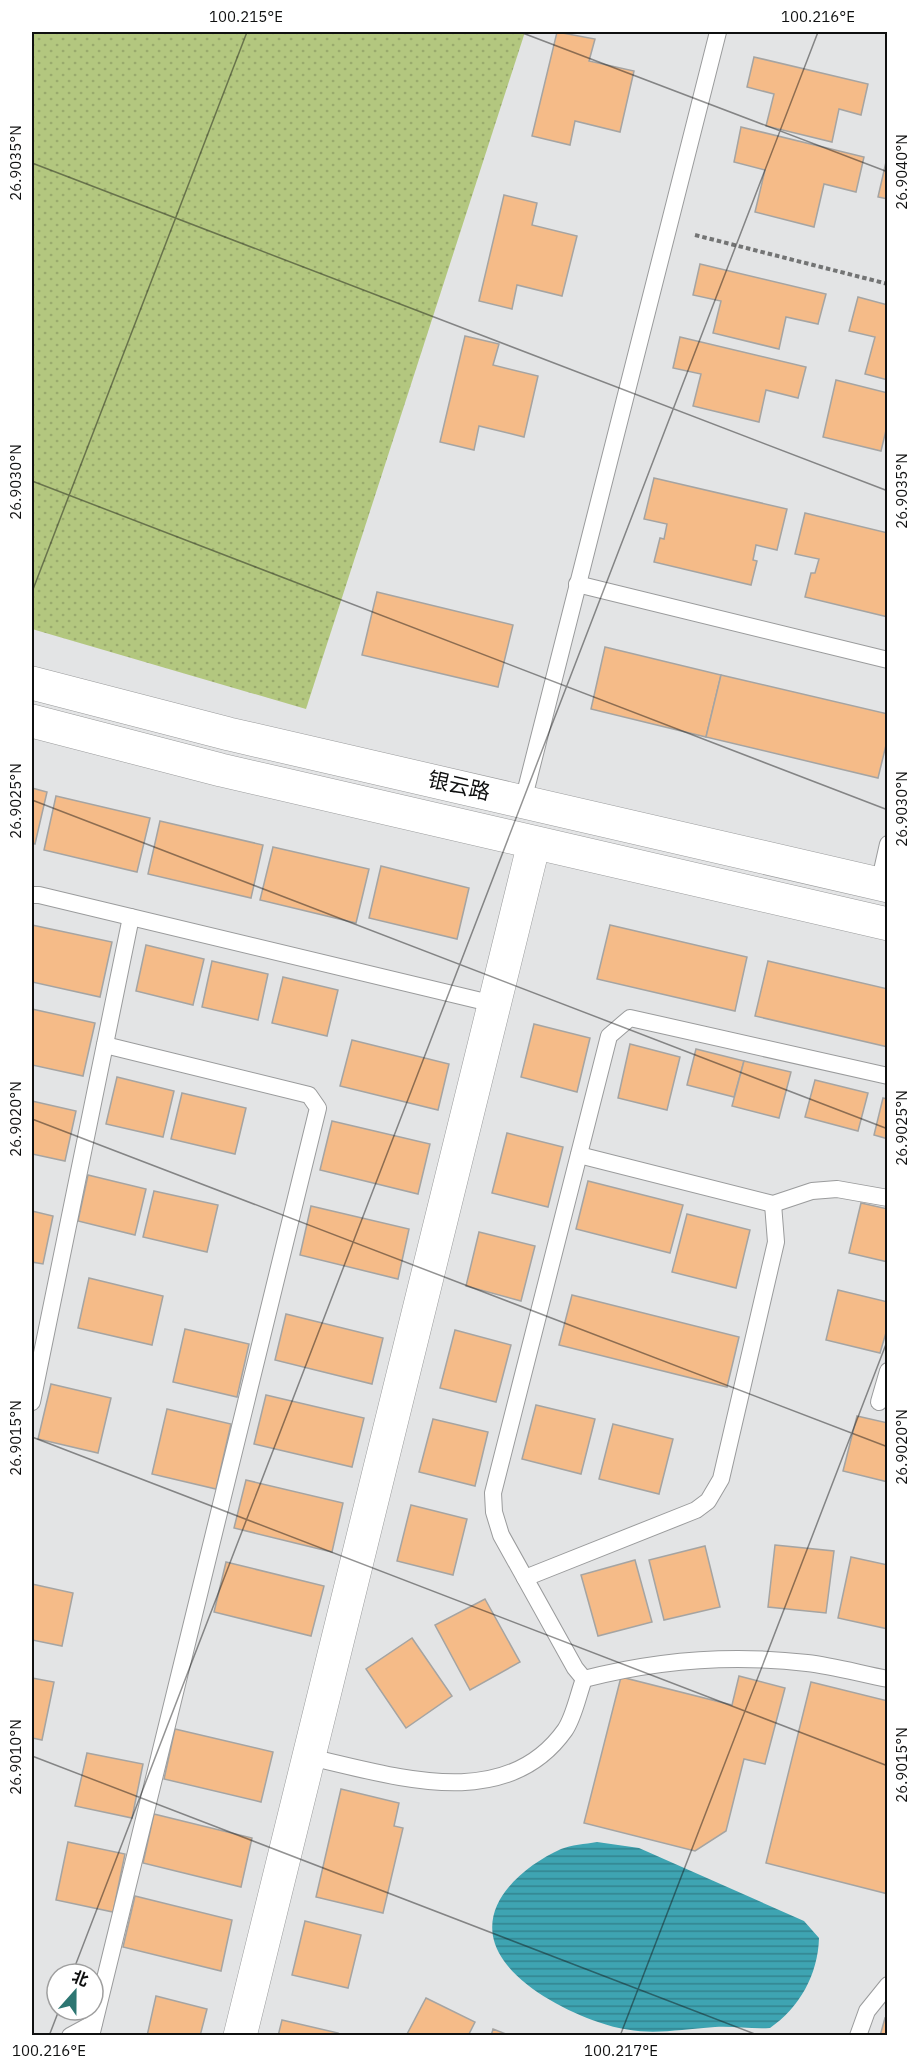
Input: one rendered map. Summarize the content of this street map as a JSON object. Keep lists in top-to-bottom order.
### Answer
{
  "streets": {
    "street": ["银云路"]
  },
  "north": "top",
  "coordinates": [
    "100.215°E",
    "100.216°E",
    "26.9035°N",
    "26.9040°N",
    "26.9030°N",
    "26.9025°N",
    "26.9020°N",
    "26.9015°N",
    "26.9010°N",
    "100.217°E"
  ]
}
